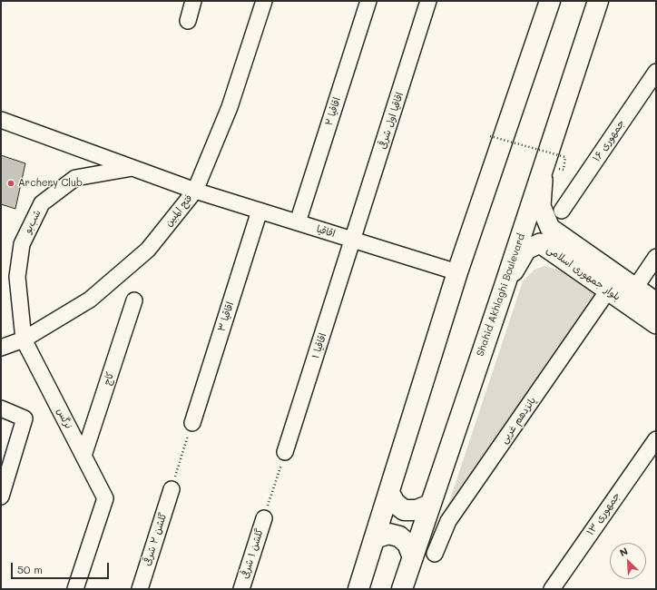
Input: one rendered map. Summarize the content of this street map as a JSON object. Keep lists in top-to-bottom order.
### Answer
{
  "streets": {
    "main road": ["Shahid Akhlaghi Boulevard"],
    "street": [
      "اقاقیا ۲",
      "اقاقیا اول شرقی",
      "جمهوری ۱۶",
      "فتح المبین",
      "شب‌بو",
      "اقاقیا",
      "بلوار جمهوری اسلامی",
      "اقاقیا ۳",
      "اقاقیا ۱",
      "کاج",
      "نرگس",
      "پانزدهم غربی",
      "جمهوری ۱۳",
      "گلشن ۲ شرقی",
      "گلشن ۱ شرقی"
    ]
  },
  "crossings": [
    ["اقاقیا ۲", "اقاقیا"],
    ["اقاقیا اول شرقی", "اقاقیا"],
    ["اقاقیا اول شرقی", "اقاقیا ۱"],
    ["فتح المبین", "شب‌بو"],
    ["فتح المبین", "اقاقیا"],
    ["فتح المبین", "نرگس"],
    ["شب‌بو", "اقاقیا"],
    ["شب‌بو", "نرگس"],
    ["اقاقیا", "اقاقیا ۳"],
    ["اقاقیا", "اقاقیا ۱"],
    ["بلوار جمهوری اسلامی", "Shahid Akhlaghi Boulevard"],
    ["بلوار جمهوری اسلامی", "پانزدهم غربی"],
    ["کاج", "نرگس"]
  ],
  "places": ["Archery Club"],
  "scale_bar": "50 m",
  "north": "top left"
}
